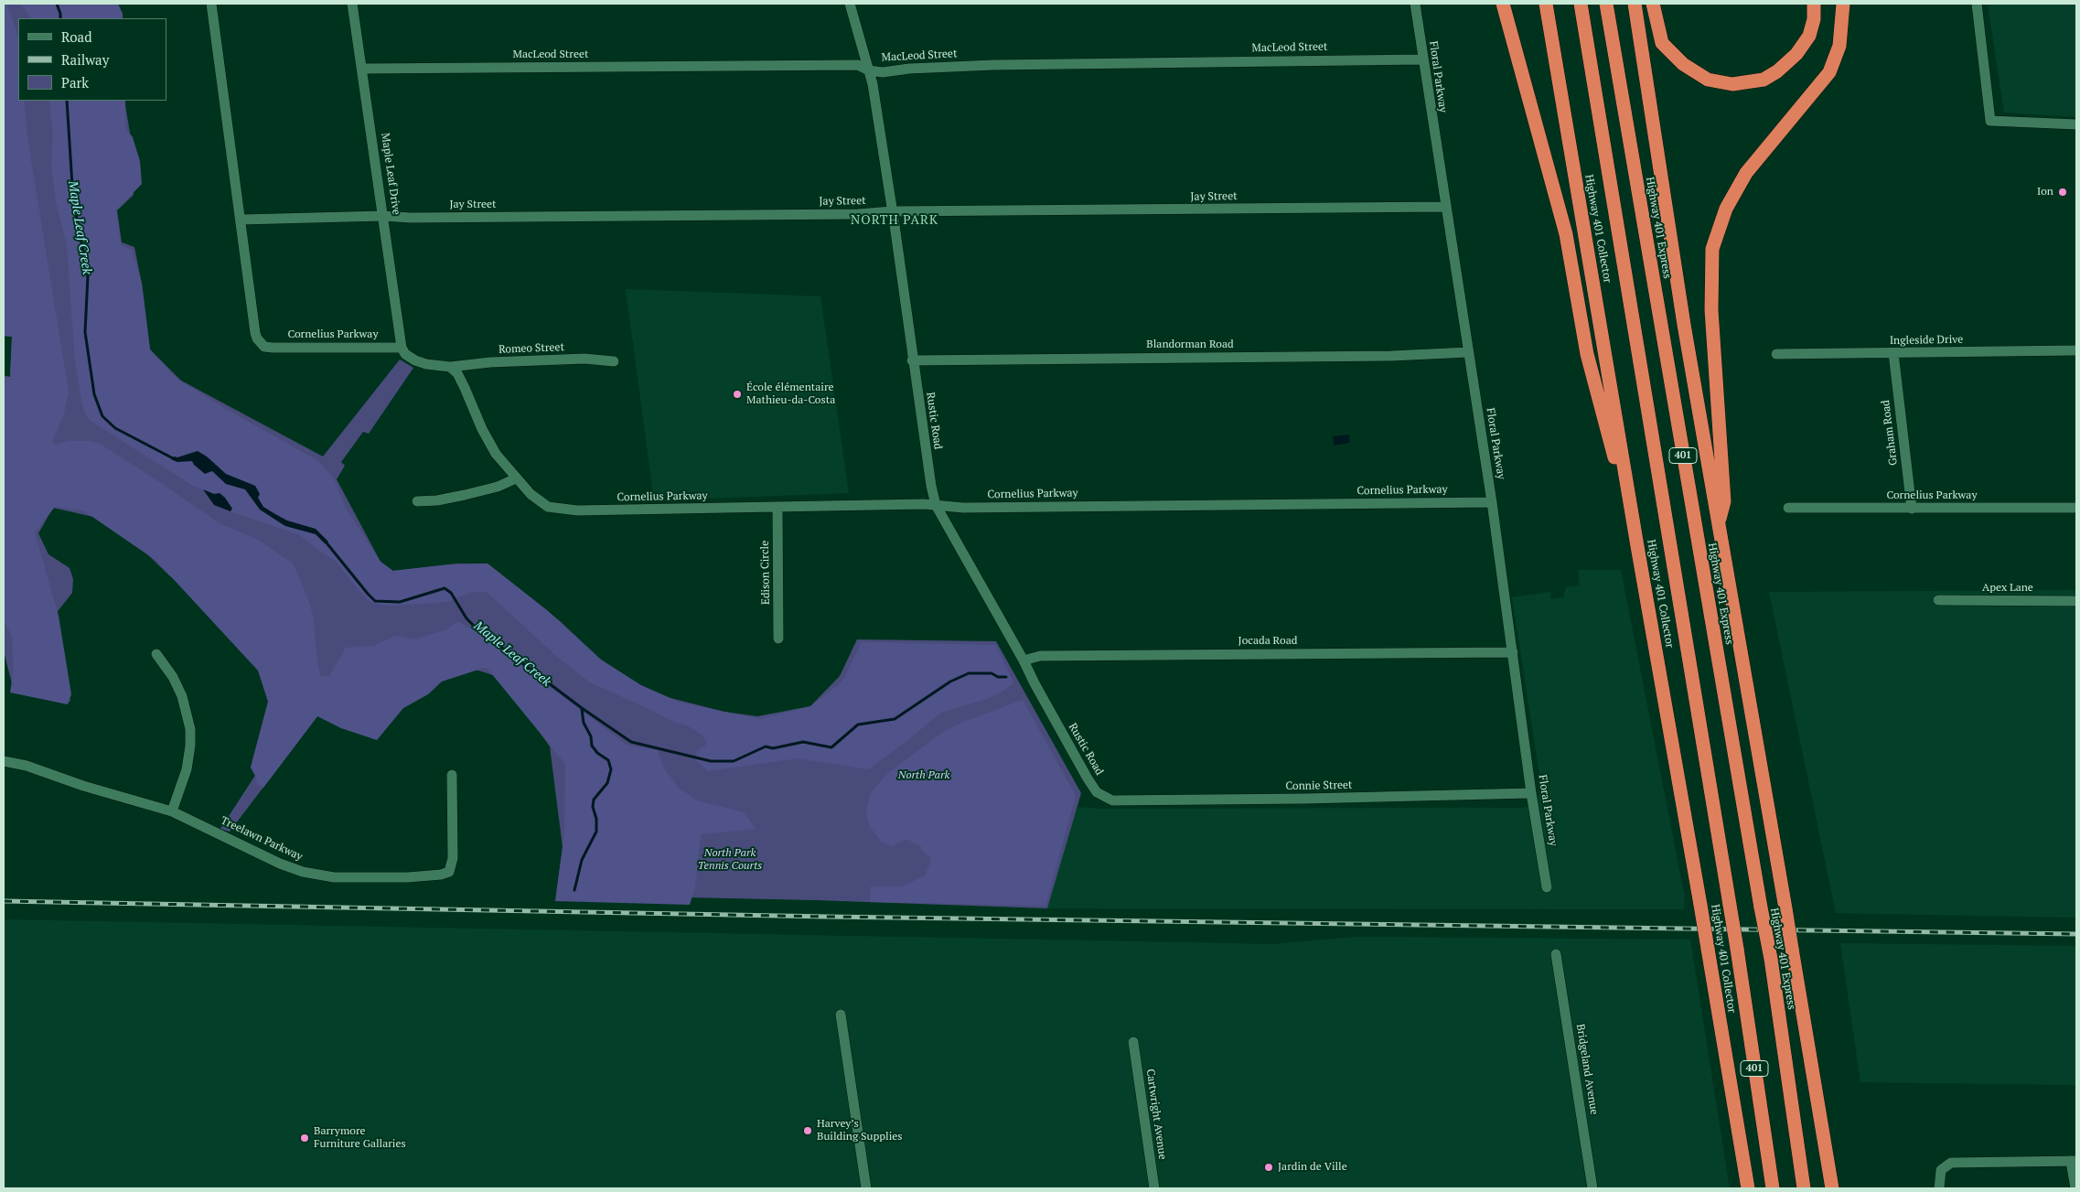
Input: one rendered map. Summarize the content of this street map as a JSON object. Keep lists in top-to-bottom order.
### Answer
{
  "streets": {
    "highway": ["Highway 401 Express", "Highway 401 Collector", "401"],
    "street": [
      "MacLeod Street",
      "Floral Parkway",
      "Maple Leaf Drive",
      "Jay Street",
      "Cornelius Parkway",
      "Ingleside Drive",
      "Blandorman Road",
      "Romeo Street",
      "Rustic Road",
      "Graham Road",
      "Edison Circle",
      "Apex Lane",
      "Jocada Road",
      "Connie Street",
      "Treelawn Parkway",
      "Bridgeland Avenue",
      "Cartwright Avenue"
    ]
  },
  "crossings": [
    ["MacLeod Street", "Floral Parkway"],
    ["MacLeod Street", "Maple Leaf Drive"],
    ["MacLeod Street", "Rustic Road"],
    ["Floral Parkway", "Jay Street"],
    ["Floral Parkway", "Cornelius Parkway"],
    ["Floral Parkway", "Blandorman Road"],
    ["Floral Parkway", "Jocada Road"],
    ["Floral Parkway", "Connie Street"],
    ["Maple Leaf Drive", "Jay Street"],
    ["Maple Leaf Drive", "Cornelius Parkway"],
    ["Jay Street", "Cornelius Parkway"],
    ["Jay Street", "Rustic Road"],
    ["Cornelius Parkway", "Romeo Street"],
    ["Cornelius Parkway", "Rustic Road"],
    ["Cornelius Parkway", "Graham Road"],
    ["Cornelius Parkway", "Edison Circle"],
    ["Ingleside Drive", "Graham Road"],
    ["Blandorman Road", "Rustic Road"],
    ["Rustic Road", "Jocada Road"],
    ["Rustic Road", "Connie Street"]
  ],
  "districts": ["NORTH PARK"],
  "water": ["Maple Leaf Creek"],
  "parks": ["North Park", "North Park Tennis Courts"],
  "places": [
    "Ion",
    "École élémentaire Mathieu-da-Costa",
    "Harvey’s Building Supplies",
    "Barrymore Furniture Gallaries",
    "Jardin de Ville"
  ],
  "legend": ["Road", "Railway", "Park"]
}
